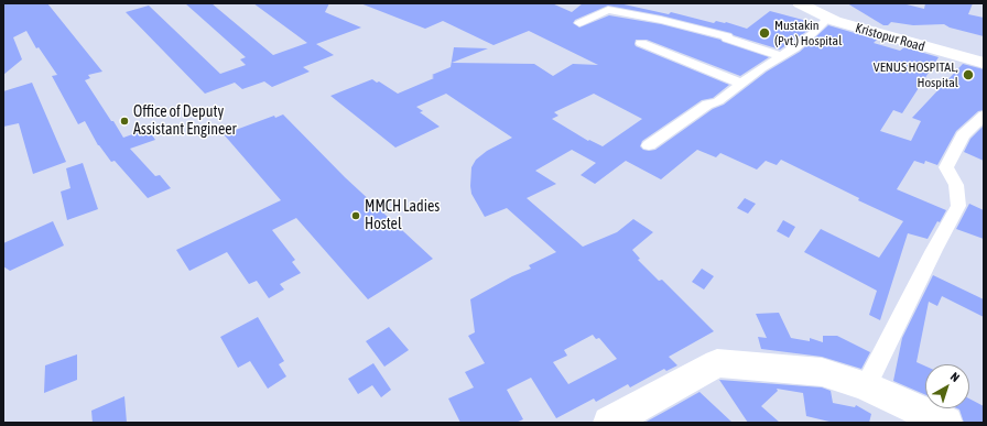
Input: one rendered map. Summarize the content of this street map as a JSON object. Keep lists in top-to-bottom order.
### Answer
{
  "streets": {
    "main road": ["Kristopur Road"]
  },
  "places": [
    "Mustakin (Pvt.) Hospital",
    "VENUS HOSPITAL, Hospital",
    "Office of Deputy Assistant Engineer",
    "MMCH Ladies Hostel"
  ],
  "north": "top right"
}
